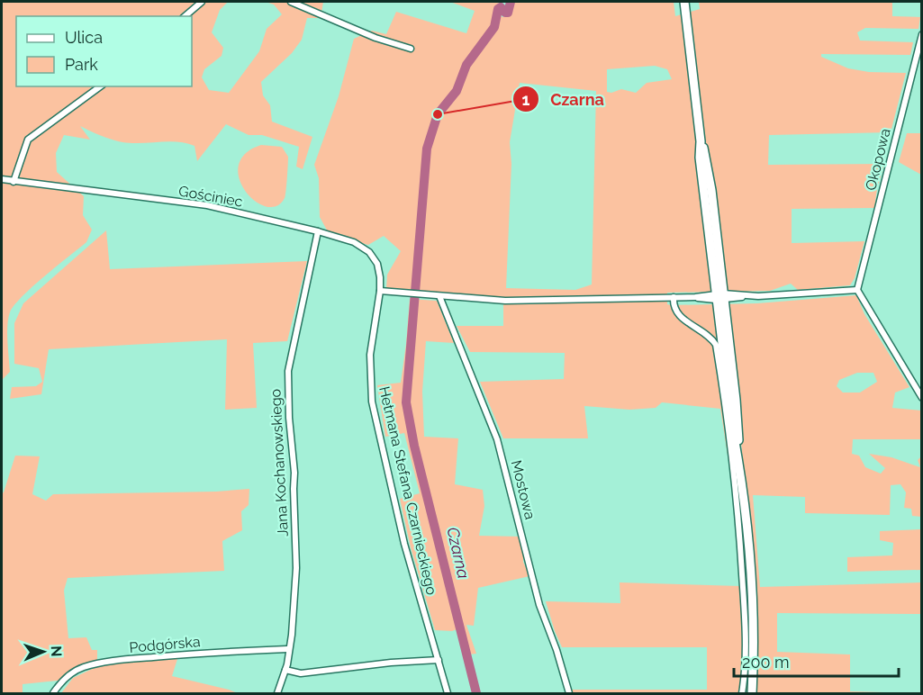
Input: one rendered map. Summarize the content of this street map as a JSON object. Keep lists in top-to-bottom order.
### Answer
{
  "streets": {
    "street": [
      "Okopowa",
      "Gościniec",
      "Jana Kochanowskiego",
      "Mostowa",
      "Hetmana Stefana Czarnieckiego",
      "Podgórska"
    ]
  },
  "crossings": [
    ["Gościniec", "Jana Kochanowskiego"],
    ["Gościniec", "Hetmana Stefana Czarnieckiego"],
    ["Jana Kochanowskiego", "Podgórska"]
  ],
  "water": ["Czarna"],
  "places": ["Czarna"],
  "legend": ["Ulica", "Park"],
  "scale_bar": "200 m",
  "north": "right"
}
